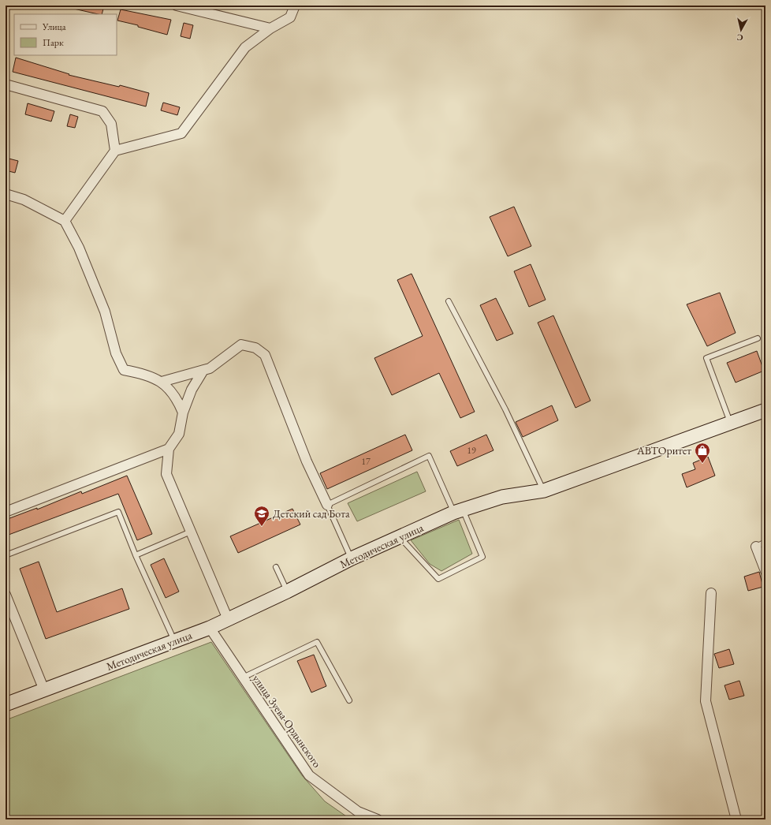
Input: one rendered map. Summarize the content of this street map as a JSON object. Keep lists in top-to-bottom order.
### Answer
{
  "streets": {
    "main road": ["Методическая улица"],
    "street": ["улица Зуева-Ордынского"]
  },
  "crossings": [
    ["Методическая улица", "улица Зуева-Ордынского"]
  ],
  "places": {
    "shop": ["АВТОритет"],
    "school or university": ["Детский сад Бота"]
  },
  "house_numbers": ["19", "17"],
  "legend": ["Улица", "Парк"],
  "north": "bottom"
}
